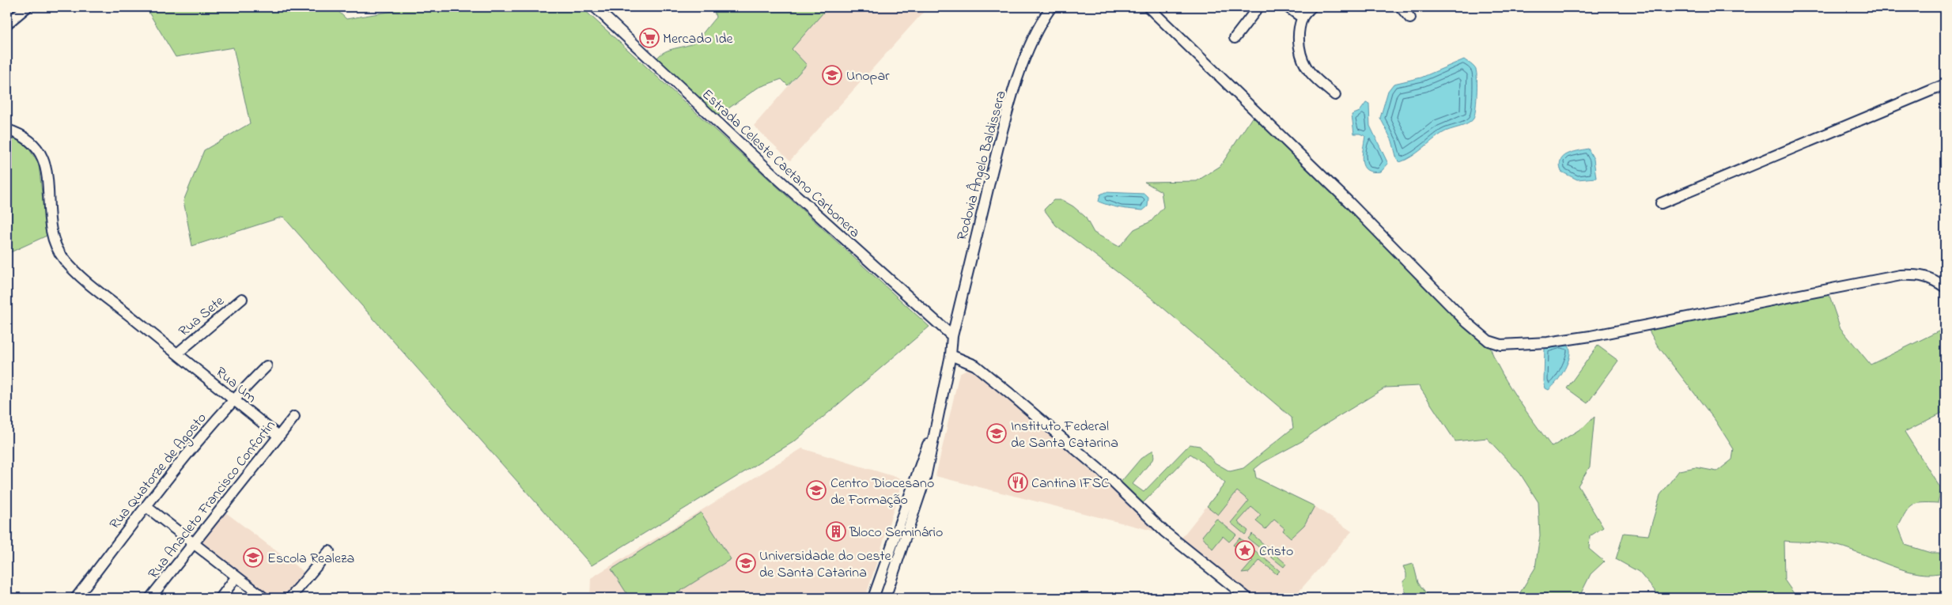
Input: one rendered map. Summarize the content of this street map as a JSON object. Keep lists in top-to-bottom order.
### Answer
{
  "streets": {
    "street": [
      "Estrada Celeste Caetano Carbonera",
      "Rodovia Ângelo Baldissera",
      "Rua Sete",
      "Rua Um",
      "Rua Quatorze de Agosto",
      "Rua Anacleto Francisco Confortin"
    ]
  },
  "crossings": [
    ["Estrada Celeste Caetano Carbonera", "Rodovia Ângelo Baldissera"],
    ["Rua Sete", "Rua Um"],
    ["Rua Um", "Rua Quatorze de Agosto"],
    ["Rua Um", "Rua Anacleto Francisco Confortin"]
  ],
  "places": {
    "supermarket": ["Mercado Ide"],
    "school or university": [
      "Unopar",
      "Instituto Federal de Santa Catarina",
      "Centro Diocesano de Formação",
      "Escola Realeza",
      "Universidade do Oeste de Santa Catarina"
    ],
    "restaurant": ["Cantina IFSC"],
    "building": ["Bloco Seminário"],
    "place": ["Cristo"]
  }
}
